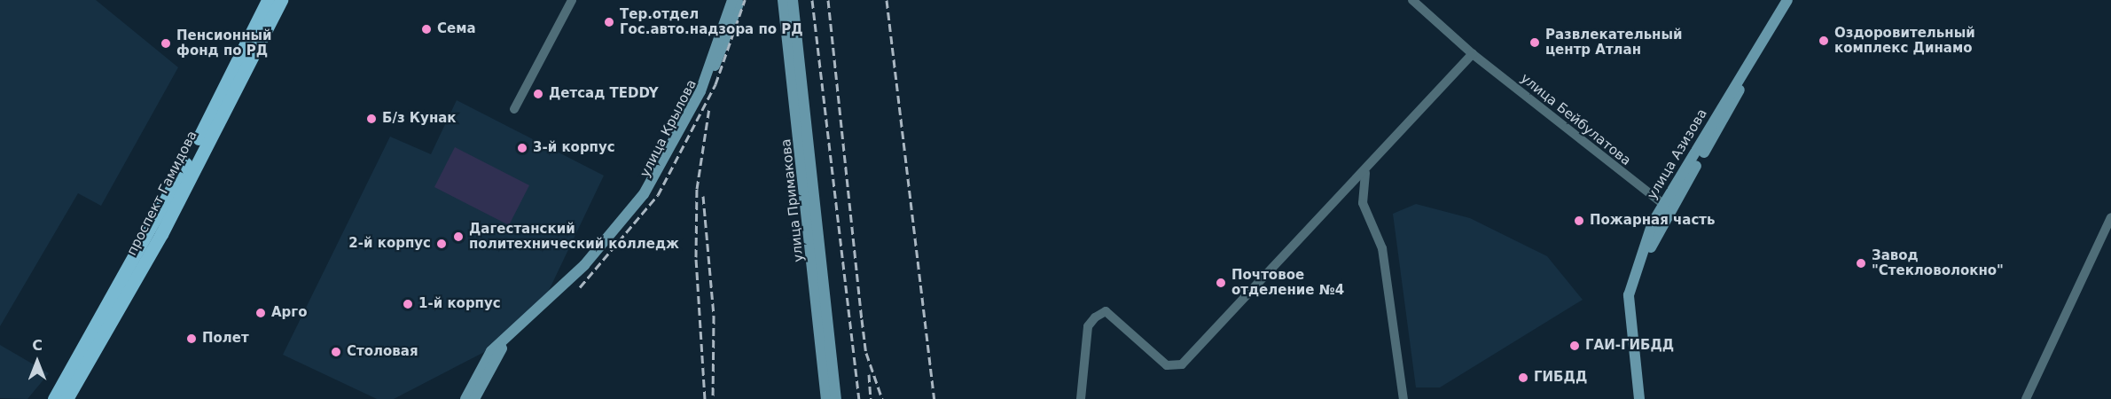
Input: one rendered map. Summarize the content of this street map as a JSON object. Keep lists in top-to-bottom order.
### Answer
{
  "streets": {
    "main road": [
      "улица Крылова",
      "улица Азизова",
      "проспект Гамидова",
      "улица Примакова"
    ],
    "street": ["улица Бейбулатова"]
  },
  "crossings": [
    ["улица Бейбулатова", "улица Азизова"]
  ],
  "places": [
    "Тер.отдел Гос.авто.надзора по РД",
    "Сема",
    "Оздоровительный комплекс Динамо",
    "Развлекательный центр Атлан",
    "Пенсионный фонд по РД",
    "Детсад TEDDY",
    "Б/з Кунак",
    "3-й корпус",
    "Пожарная часть",
    "Дагестанский политехнический колледж",
    "2-й корпус",
    "Завод \"Стекловолокно\"",
    "Почтовое отделение №4",
    "1-й корпус",
    "Арго",
    "Полет",
    "ГАИ-ГИБДД",
    "Столовая",
    "ГИБДД"
  ],
  "north": "top"
}
